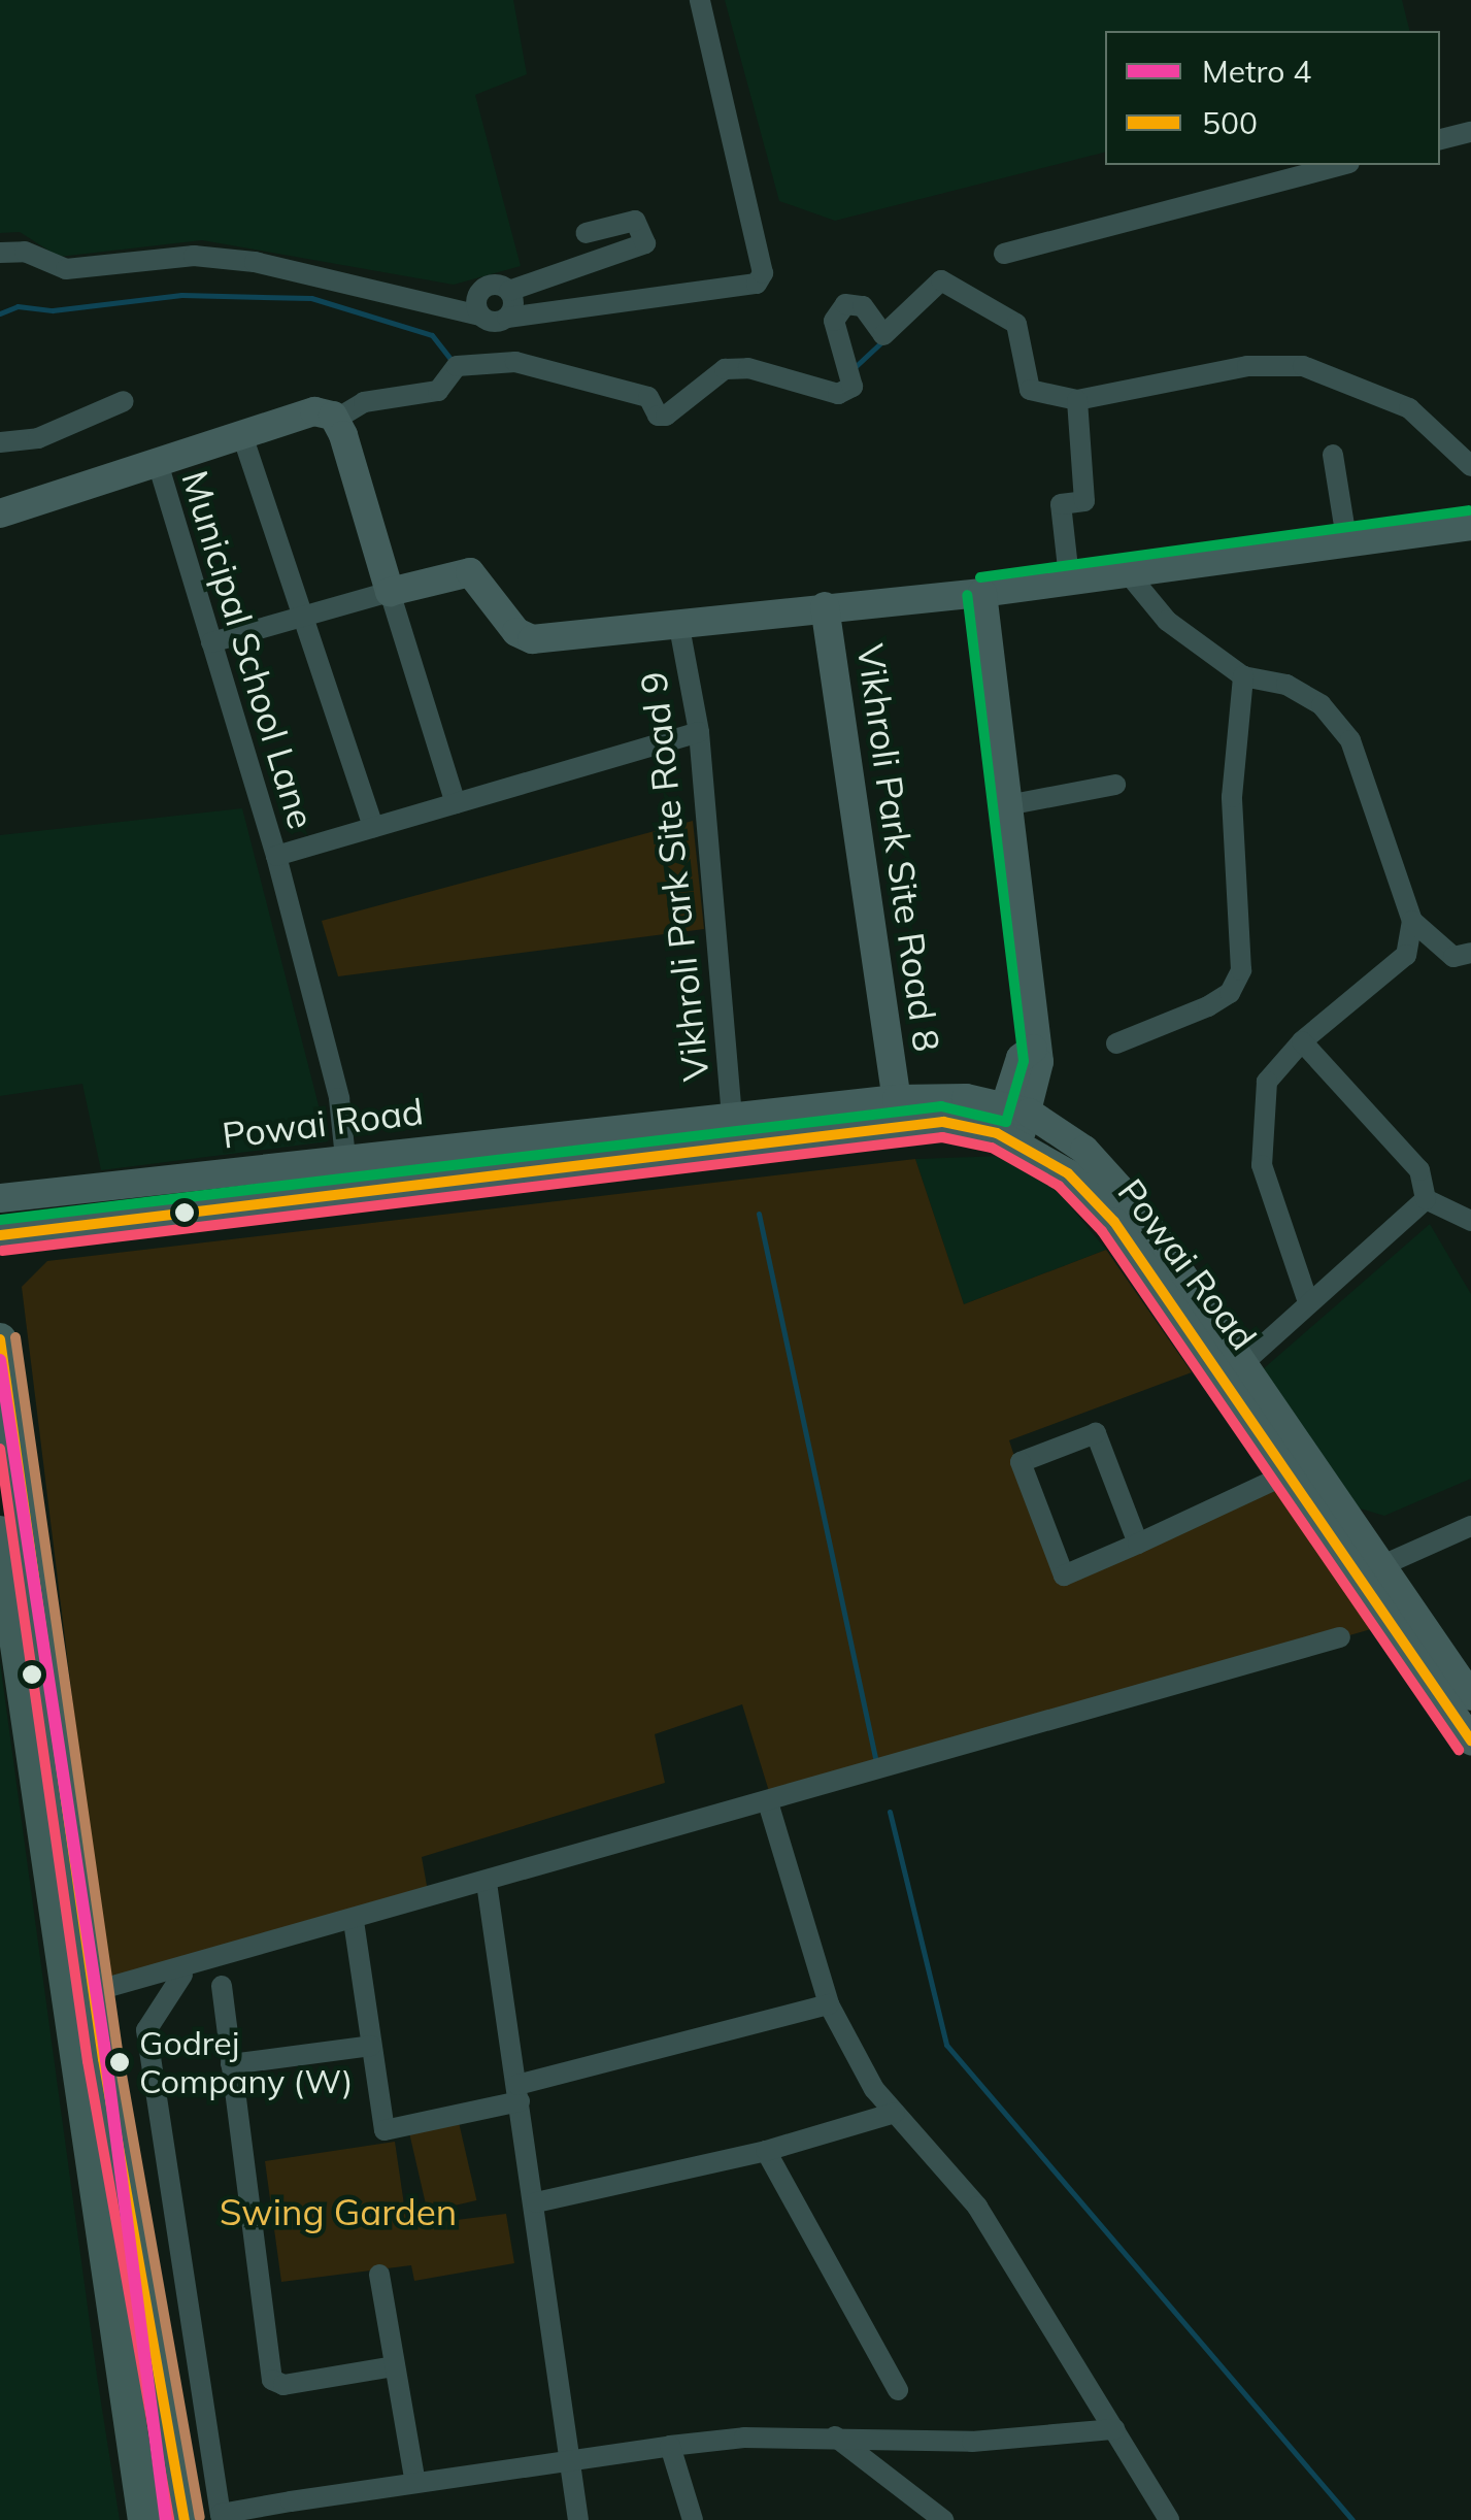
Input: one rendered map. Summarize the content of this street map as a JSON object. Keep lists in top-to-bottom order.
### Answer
{
  "streets": {
    "main road": ["Vikhroli Park Site Road 8", "Powai Road"],
    "street": ["Municipal School Lane", "Vikhroli Park Site Road 9"]
  },
  "crossings": [
    ["Municipal School Lane", "Powai Road"],
    ["Vikhroli Park Site Road 8", "Powai Road"],
    ["Vikhroli Park Site Road 9", "Powai Road"]
  ],
  "parks": ["Swing Garden"],
  "places": ["Godrej Company (W)"],
  "lines": ["transit line 500", "metro line 4"],
  "legend": ["Metro 4", "500"]
}
